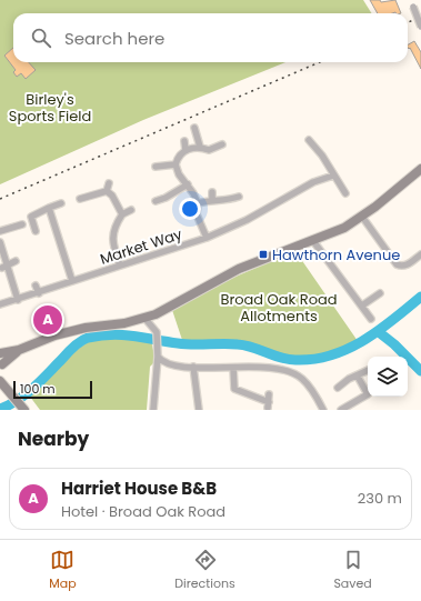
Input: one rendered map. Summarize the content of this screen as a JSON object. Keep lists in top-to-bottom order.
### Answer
{
  "streets": {
    "street": ["Market Way"]
  },
  "parks": ["Birley's Sports Field", "Broad Oak Road Allotments"],
  "places": {
    "transit": ["Hawthorn Avenue"]
  },
  "scale_bar": "100 m",
  "page": {
    "search": "Search here",
    "pins": "A",
    "scale": "100 m",
    "heading": "Nearby",
    "list": [
      {
        "mark": "A",
        "name": "Harriet House B&B",
        "note": "Hotel · Broad Oak Road",
        "value": "230 m"
      }
    ],
    "nav": ["Map", "Directions", "Saved"]
  }
}
